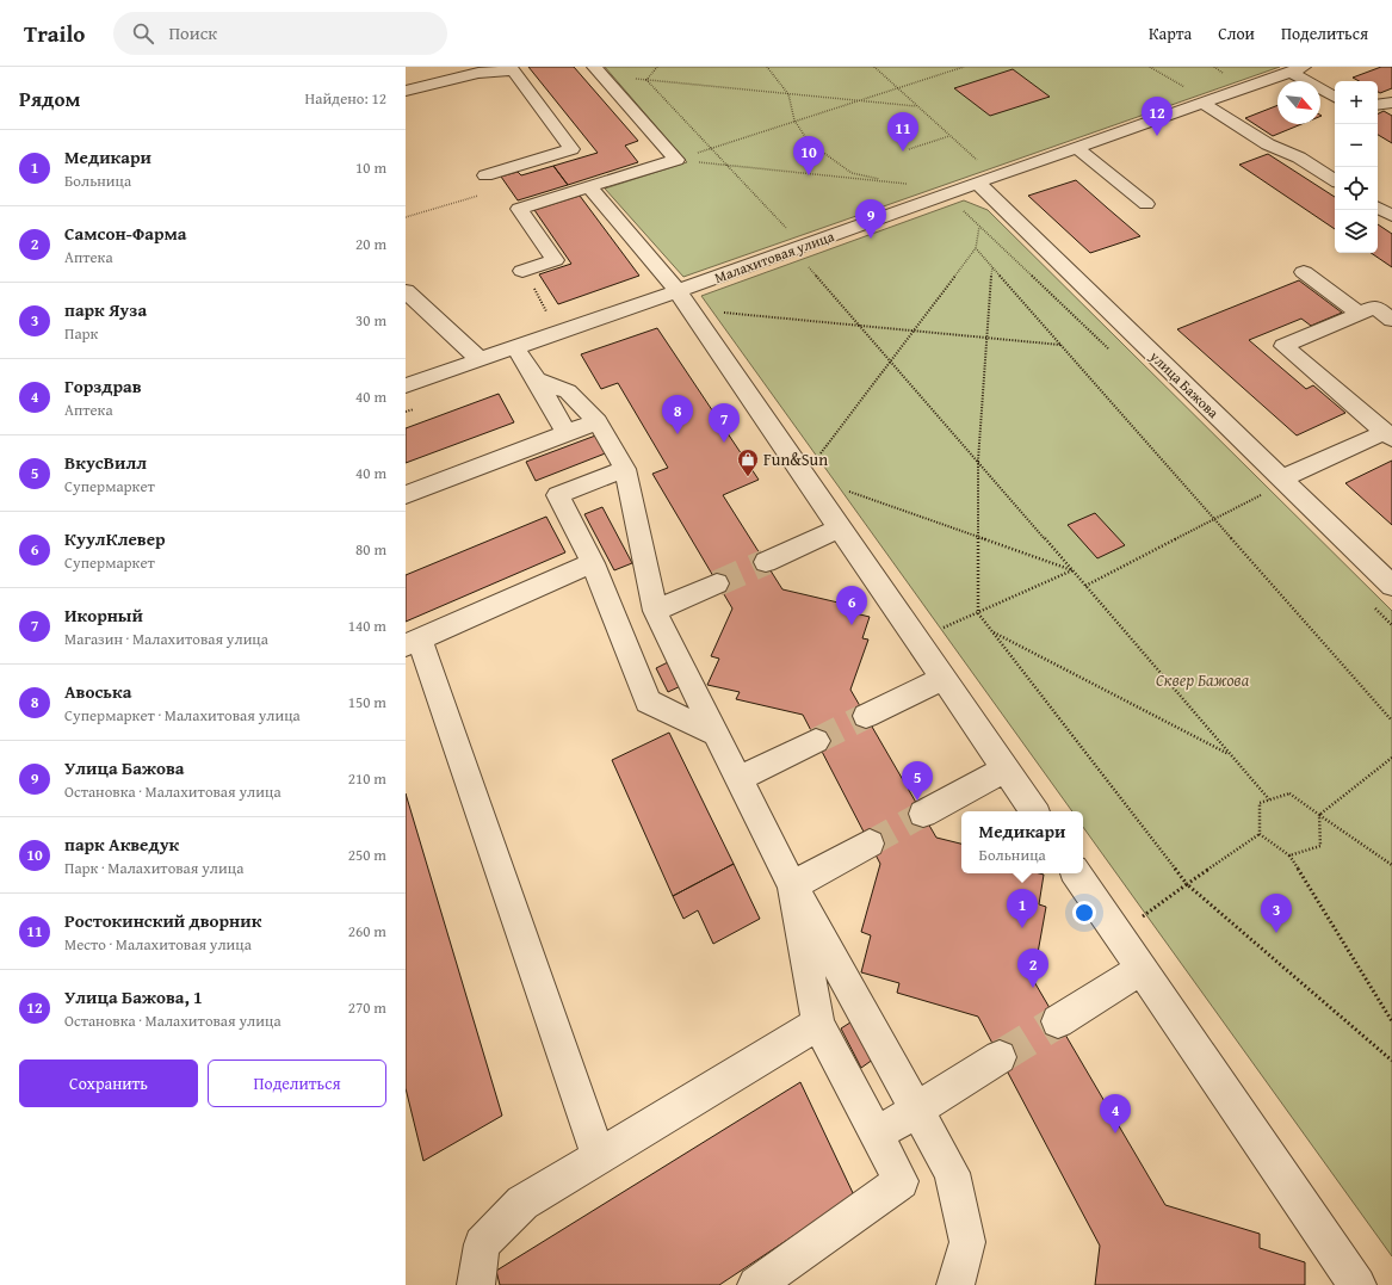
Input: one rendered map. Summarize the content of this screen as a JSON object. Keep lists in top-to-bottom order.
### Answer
{
  "streets": {
    "street": ["Малахитовая улица", "улица Бажова"]
  },
  "crossings": [
    ["Малахитовая улица", "улица Бажова"]
  ],
  "parks": ["Сквер Бажова"],
  "places": {
    "shop": ["Fun&Sun"]
  },
  "north": "bottom right",
  "page": {
    "header": "Trailo",
    "search": "Поиск",
    "nav": ["Карта", "Слои", "Поделиться"],
    "heading": ["Рядом", "Найдено: 12"],
    "map_buttons": ["+", "−"],
    "pins": [
      "12",
      "11",
      "10",
      "9",
      "8",
      "7",
      "6",
      "5",
      "1",
      "3",
      "2",
      "4"
    ],
    "list": [
      {
        "mark": "1",
        "name": "Медикари",
        "note": "Больница",
        "value": "10 m"
      },
      {
        "mark": "2",
        "name": "Самсон-Фарма",
        "note": "Аптека",
        "value": "20 m"
      },
      {
        "mark": "3",
        "name": "парк Яуза",
        "note": "Парк",
        "value": "30 m"
      },
      {
        "mark": "4",
        "name": "Горздрав",
        "note": "Аптека",
        "value": "40 m"
      },
      {
        "mark": "5",
        "name": "ВкусВилл",
        "note": "Супермаркет",
        "value": "40 m"
      },
      {
        "mark": "6",
        "name": "КуулКлевер",
        "note": "Супермаркет",
        "value": "80 m"
      },
      {
        "mark": "7",
        "name": "Икорный",
        "note": "Магазин · Малахитовая улица",
        "value": "140 m"
      },
      {
        "mark": "8",
        "name": "Авоська",
        "note": "Супермаркет · Малахитовая улица",
        "value": "150 m"
      },
      {
        "mark": "9",
        "name": "Улица Бажова",
        "note": "Остановка · Малахитовая улица",
        "value": "210 m"
      },
      {
        "mark": "10",
        "name": "парк Акведук",
        "note": "Парк · Малахитовая улица",
        "value": "250 m"
      },
      {
        "mark": "11",
        "name": "Ростокинский дворник",
        "note": "Место · Малахитовая улица",
        "value": "260 m"
      },
      {
        "mark": "12",
        "name": "Улица Бажова, 1",
        "note": "Остановка · Малахитовая улица",
        "value": "270 m"
      }
    ],
    "popup": ["Медикари", "Больница"],
    "buttons": ["Сохранить", "Поделиться"]
  }
}
